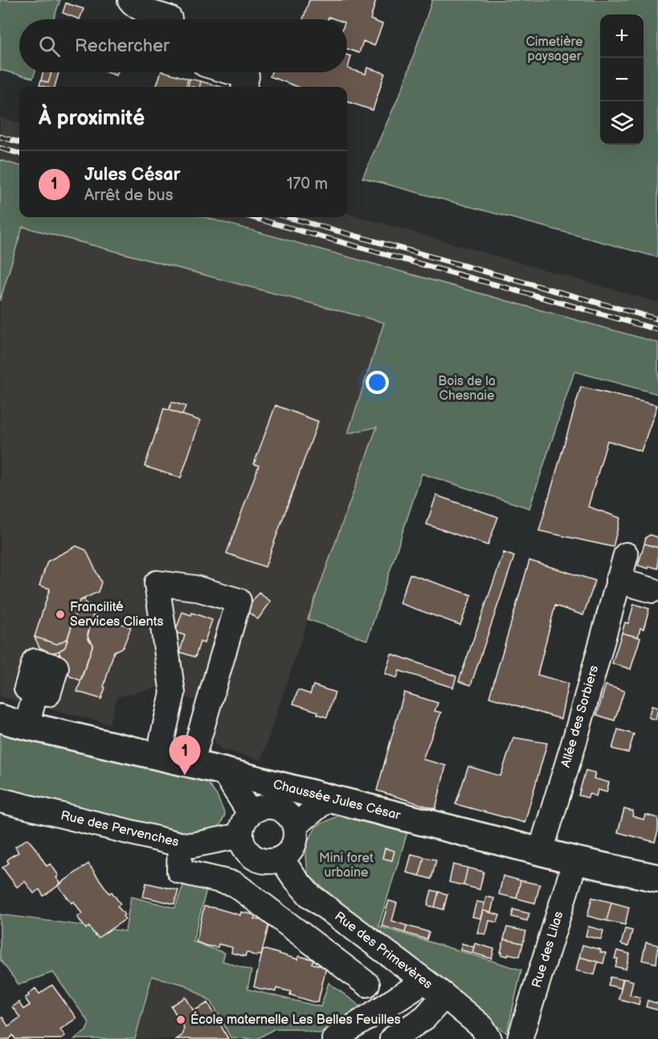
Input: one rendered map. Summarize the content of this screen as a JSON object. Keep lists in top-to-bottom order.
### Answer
{
  "streets": {
    "main road": ["Chaussée Jules César"],
    "street": [
      "Allée des Sorbiers",
      "Rue des Pervenches",
      "Rue des Lilas",
      "Rue des Primevères"
    ]
  },
  "crossings": [
    ["Allée des Sorbiers", "Chaussée Jules César"],
    ["Chaussée Jules César", "Rue des Lilas"],
    ["Rue des Pervenches", "Rue des Primevères"]
  ],
  "parks": ["Cimetière paysager", "Bois de la Chesnaie", "Mini foret urbaine"],
  "places": ["Francilité Services Clients", "École maternelle Les Belles Feuilles"],
  "page": {
    "map_buttons": ["+", "−"],
    "search": "Rechercher",
    "heading": "À proximité",
    "list": [
      {
        "mark": "1",
        "name": "Jules César",
        "note": "Arrêt de bus",
        "value": "170 m"
      }
    ],
    "pins": "1"
  }
}
